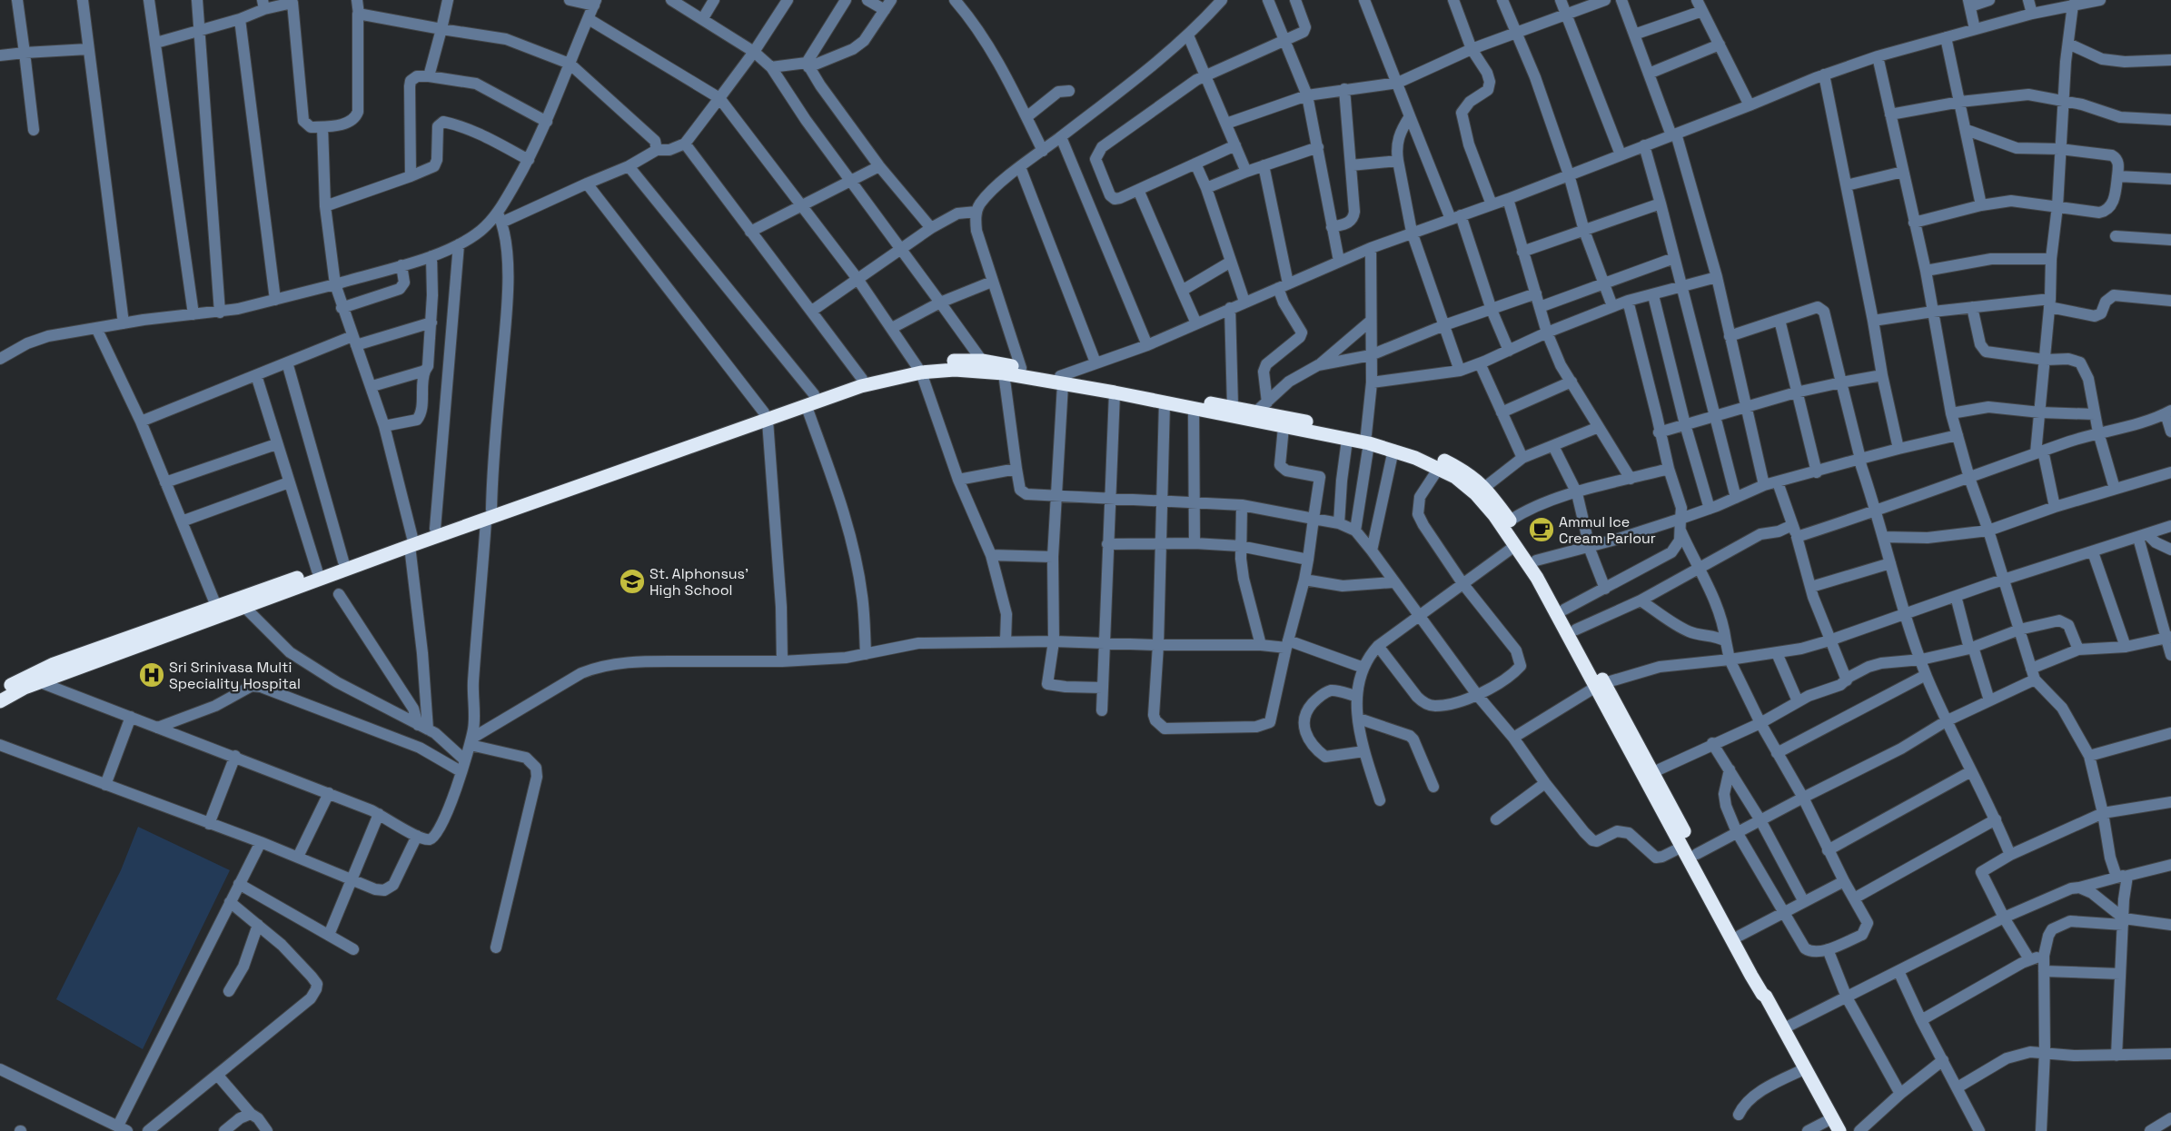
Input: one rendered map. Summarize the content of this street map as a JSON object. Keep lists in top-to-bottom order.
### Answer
{
  "places": {
    "cafe": ["Ammul Ice Cream Parlour"],
    "school or university": ["St. Alphonsus' High School"],
    "hospital": ["Sri Srinivasa Multi Speciality Hospital"]
  }
}
